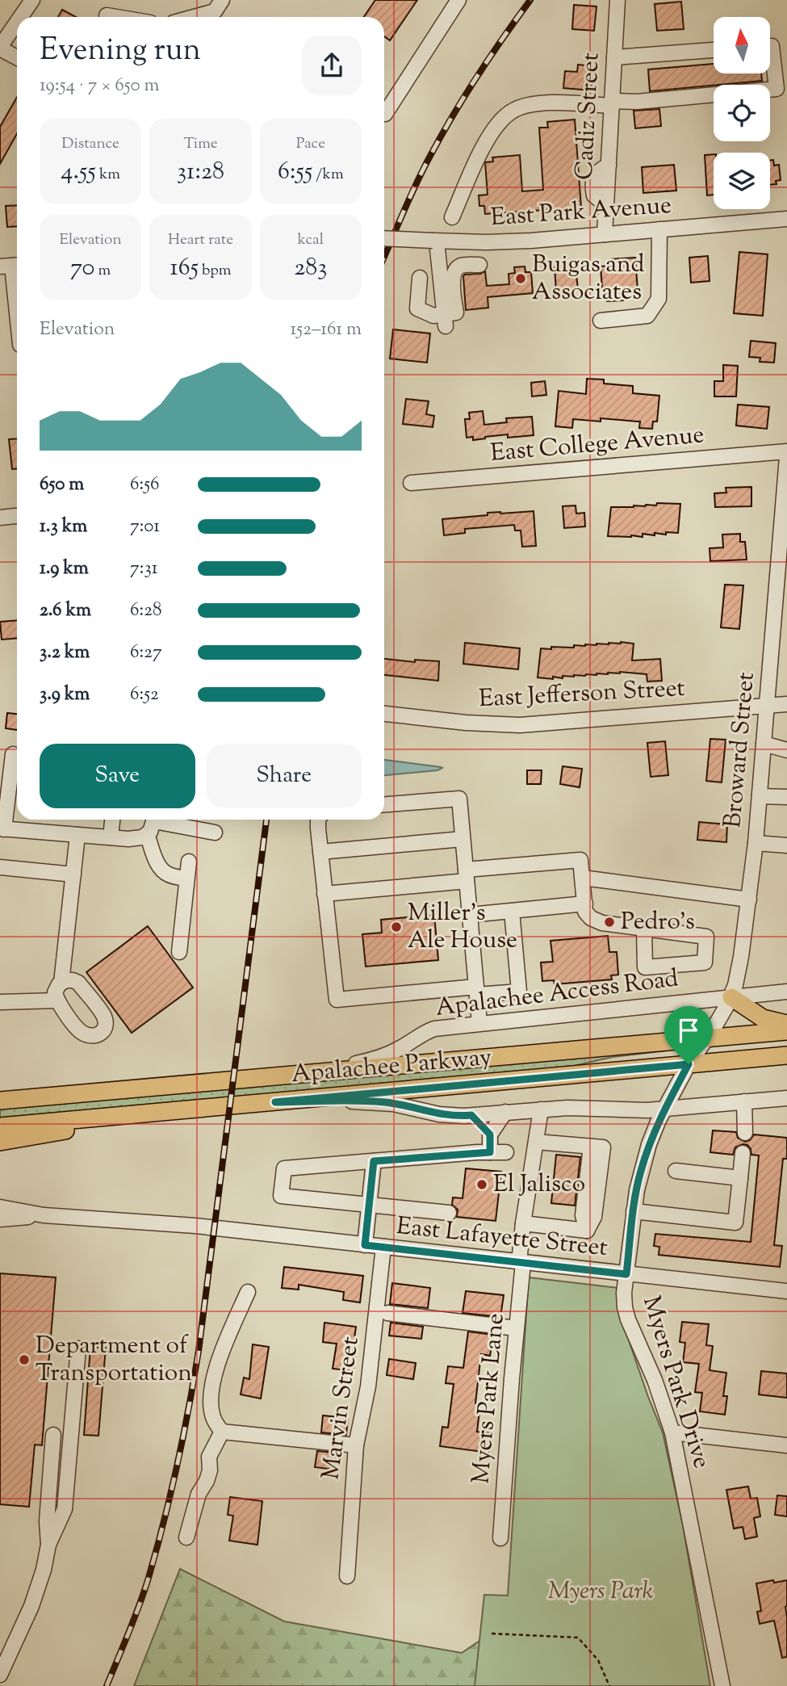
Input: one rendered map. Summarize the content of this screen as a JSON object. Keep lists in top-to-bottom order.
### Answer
{
  "streets": {
    "main road": ["Apalachee Parkway"],
    "street": [
      "Cadiz Street",
      "East Park Avenue",
      "East College Avenue",
      "East Jefferson Street",
      "Broward Street",
      "Apalachee Access Road",
      "East Lafayette Street",
      "Myers Park Drive",
      "Myers Park Lane",
      "Marvin Street"
    ]
  },
  "crossings": [
    ["Cadiz Street", "East Park Avenue"],
    ["East Jefferson Street", "Broward Street"],
    ["Broward Street", "Apalachee Access Road"],
    ["Broward Street", "Apalachee Parkway"],
    ["Broward Street", "Myers Park Drive"],
    ["Apalachee Access Road", "Apalachee Parkway"],
    ["Apalachee Parkway", "Myers Park Drive"],
    ["East Lafayette Street", "Myers Park Drive"],
    ["East Lafayette Street", "Myers Park Lane"],
    ["East Lafayette Street", "Marvin Street"]
  ],
  "parks": ["Myers Park"],
  "places": [
    "Buigas and Associates",
    "Pedro's",
    "Miller's Ale House",
    "El Jalisco",
    "Department of Transportation"
  ],
  "north": "top",
  "page": {
    "heading": ["Evening run", "19:54 · 7 × 650 m"],
    "stats": [
      ["Distance", "4.55 km"],
      ["Time", "31:28"],
      ["Pace", "6:55 /km"],
      ["Elevation", "70 m"],
      ["Heart rate", "165 bpm"],
      ["kcal", "283"]
    ],
    "chart": ["Elevation", "152–161 m"],
    "list": [
      {
        "name": "650 m",
        "note": "6:56"
      },
      {
        "name": "1.3 km",
        "note": "7:01"
      },
      {
        "name": "1.9 km",
        "note": "7:31"
      },
      {
        "name": "2.6 km",
        "note": "6:28"
      },
      {
        "name": "3.2 km",
        "note": "6:27"
      },
      {
        "name": "3.9 km",
        "note": "6:52"
      }
    ],
    "buttons": ["Save", "Share"]
  }
}
